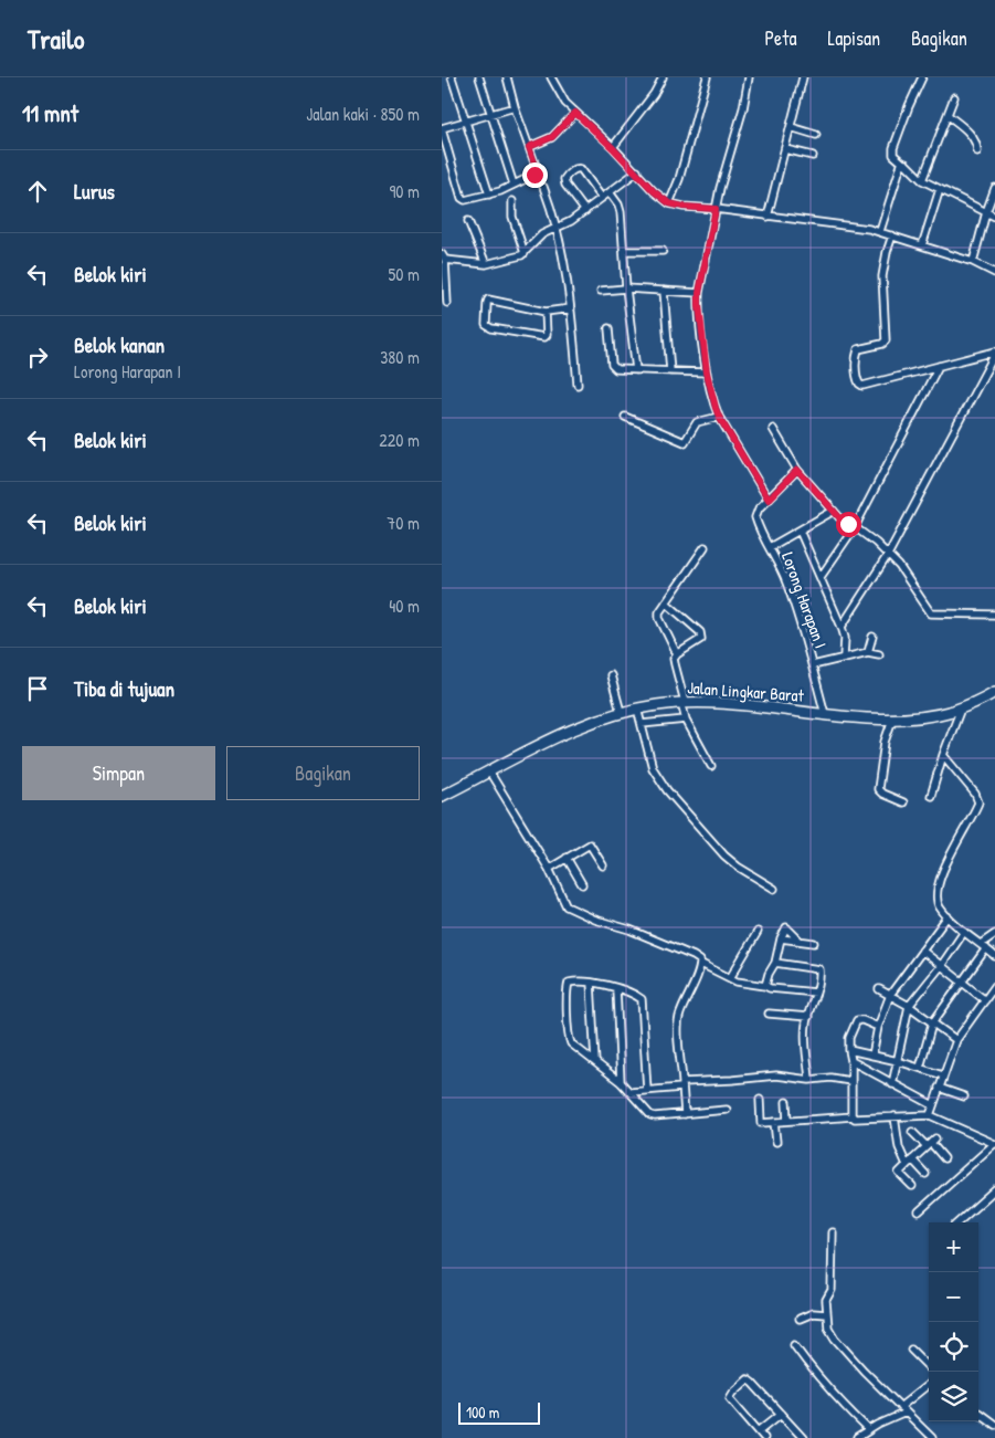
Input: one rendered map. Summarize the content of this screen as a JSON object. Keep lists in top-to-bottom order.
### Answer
{
  "streets": {
    "highway": ["Jalan Lingkar Barat"],
    "street": ["Lorong Harapan I"]
  },
  "crossings": [
    ["Lorong Harapan I", "Jalan Lingkar Barat"]
  ],
  "scale_bar": "100 m",
  "page": {
    "header": "Trailo",
    "nav": ["Peta", "Lapisan", "Bagikan"],
    "heading": ["11 mnt", "Jalan kaki · 850 m"],
    "list": [
      ["Lurus", "90 m"],
      ["Belok kiri", "50 m"],
      ["Belok kanan", "Lorong Harapan I", "380 m"],
      ["Belok kiri", "220 m"],
      ["Belok kiri", "70 m"],
      ["Belok kiri", "40 m"],
      "Tiba di tujuan"
    ],
    "buttons": ["Simpan", "Bagikan"],
    "map_buttons": ["+", "−"],
    "scale": "100 m"
  }
}
